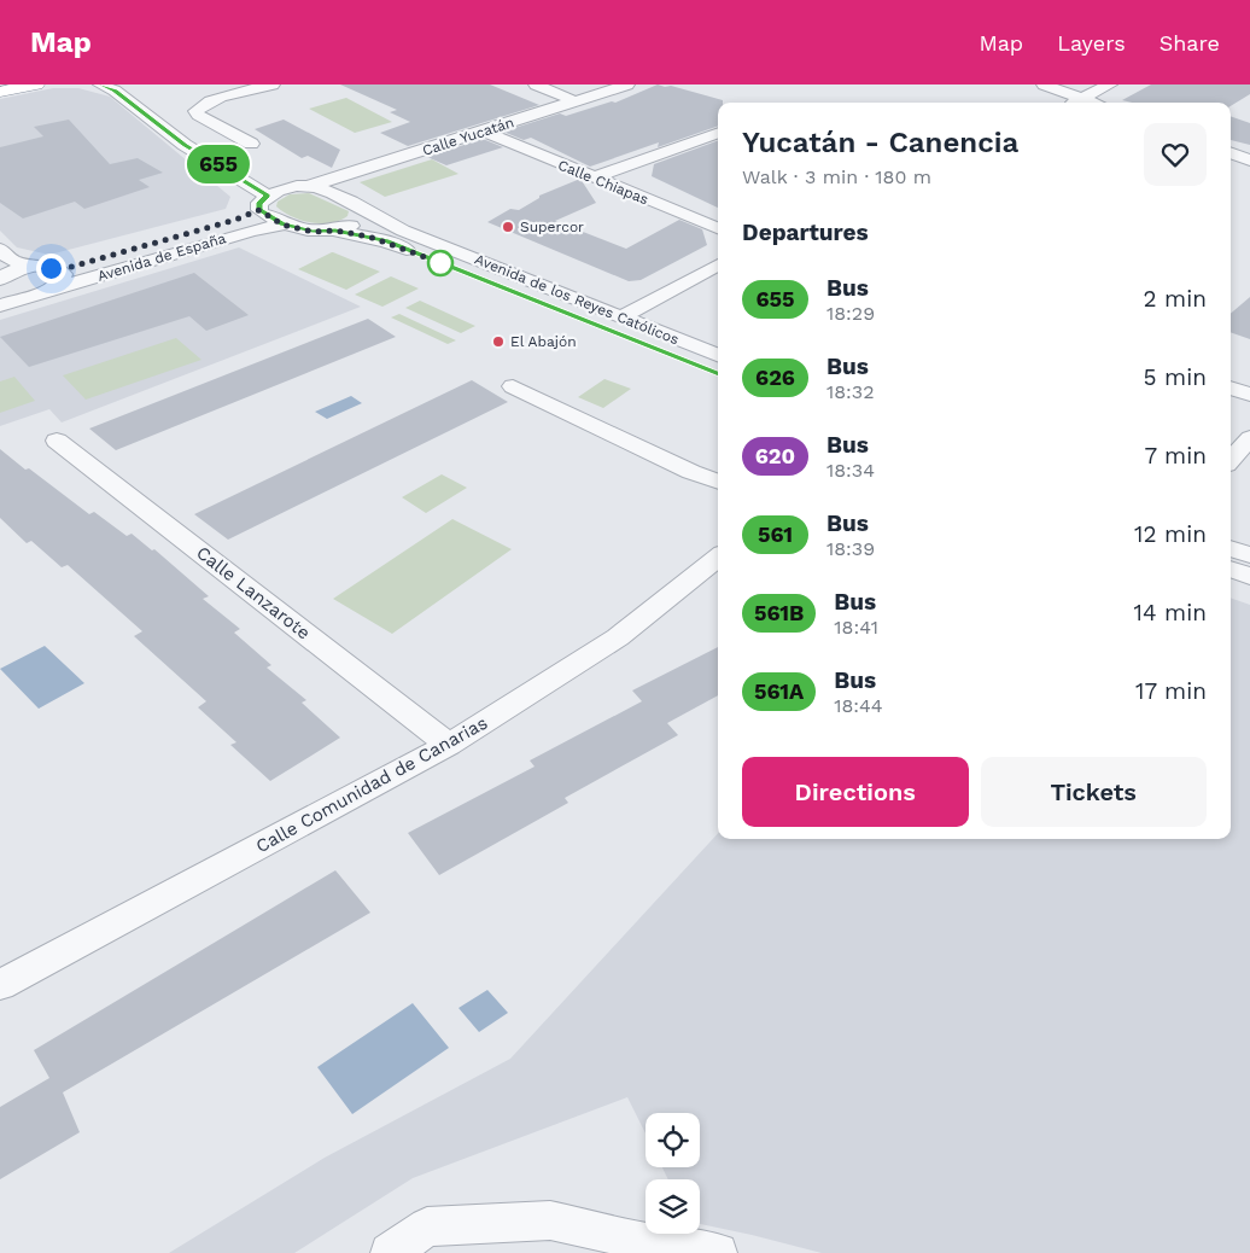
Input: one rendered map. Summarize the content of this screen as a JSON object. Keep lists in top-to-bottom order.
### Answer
{
  "streets": {
    "street": [
      "Calle Yucatán",
      "Calle Chiapas",
      "Avenida de España",
      "Avenida de los Reyes Católicos",
      "Calle Lanzarote",
      "Calle Comunidad de Canarias"
    ]
  },
  "crossings": [
    ["Calle Yucatán", "Calle Chiapas"],
    ["Calle Yucatán", "Avenida de España"],
    ["Calle Yucatán", "Avenida de los Reyes Católicos"],
    ["Avenida de España", "Avenida de los Reyes Católicos"],
    ["Calle Lanzarote", "Calle Comunidad de Canarias"]
  ],
  "places": ["Supercor", "El Abajón"],
  "lines": ["bus line 655"],
  "page": {
    "header": "Map",
    "nav": ["Map", "Layers", "Share"],
    "on_map": "655",
    "heading": [
      ["Yucatán - Canencia", "Walk · 3 min · 180 m"],
      "Departures"
    ],
    "list": [
      {
        "mark": "655",
        "name": "Bus",
        "note": "18:29",
        "value": "2 min"
      },
      {
        "mark": "626",
        "name": "Bus",
        "note": "18:32",
        "value": "5 min"
      },
      {
        "mark": "620",
        "name": "Bus",
        "note": "18:34",
        "value": "7 min"
      },
      {
        "mark": "561",
        "name": "Bus",
        "note": "18:39",
        "value": "12 min"
      },
      {
        "mark": "561B",
        "name": "Bus",
        "note": "18:41",
        "value": "14 min"
      },
      {
        "mark": "561A",
        "name": "Bus",
        "note": "18:44",
        "value": "17 min"
      }
    ],
    "buttons": ["Directions", "Tickets"]
  }
}
